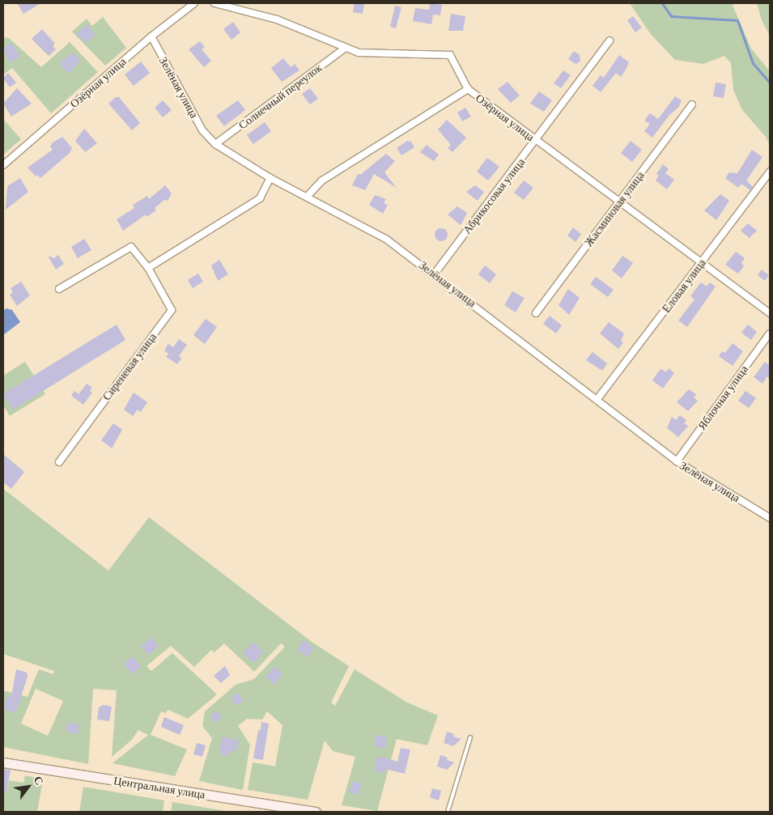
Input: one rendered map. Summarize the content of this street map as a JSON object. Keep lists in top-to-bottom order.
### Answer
{
  "streets": {
    "main road": ["Центральная улица"],
    "street": [
      "Озёрная улица",
      "Зелёная улица",
      "Солнечный переулок",
      "Абрикосовая улица",
      "Жасминовая улица",
      "Еловая улица",
      "Сиреневая улица",
      "Яблочная улица"
    ]
  },
  "crossings": [
    ["Озёрная улица", "Зелёная улица"],
    ["Озёрная улица", "Солнечный переулок"],
    ["Озёрная улица", "Абрикосовая улица"],
    ["Озёрная улица", "Жасминовая улица"],
    ["Озёрная улица", "Еловая улица"],
    ["Зелёная улица", "Солнечный переулок"],
    ["Зелёная улица", "Абрикосовая улица"],
    ["Зелёная улица", "Еловая улица"],
    ["Зелёная улица", "Яблочная улица"]
  ],
  "north": "top right"
}
